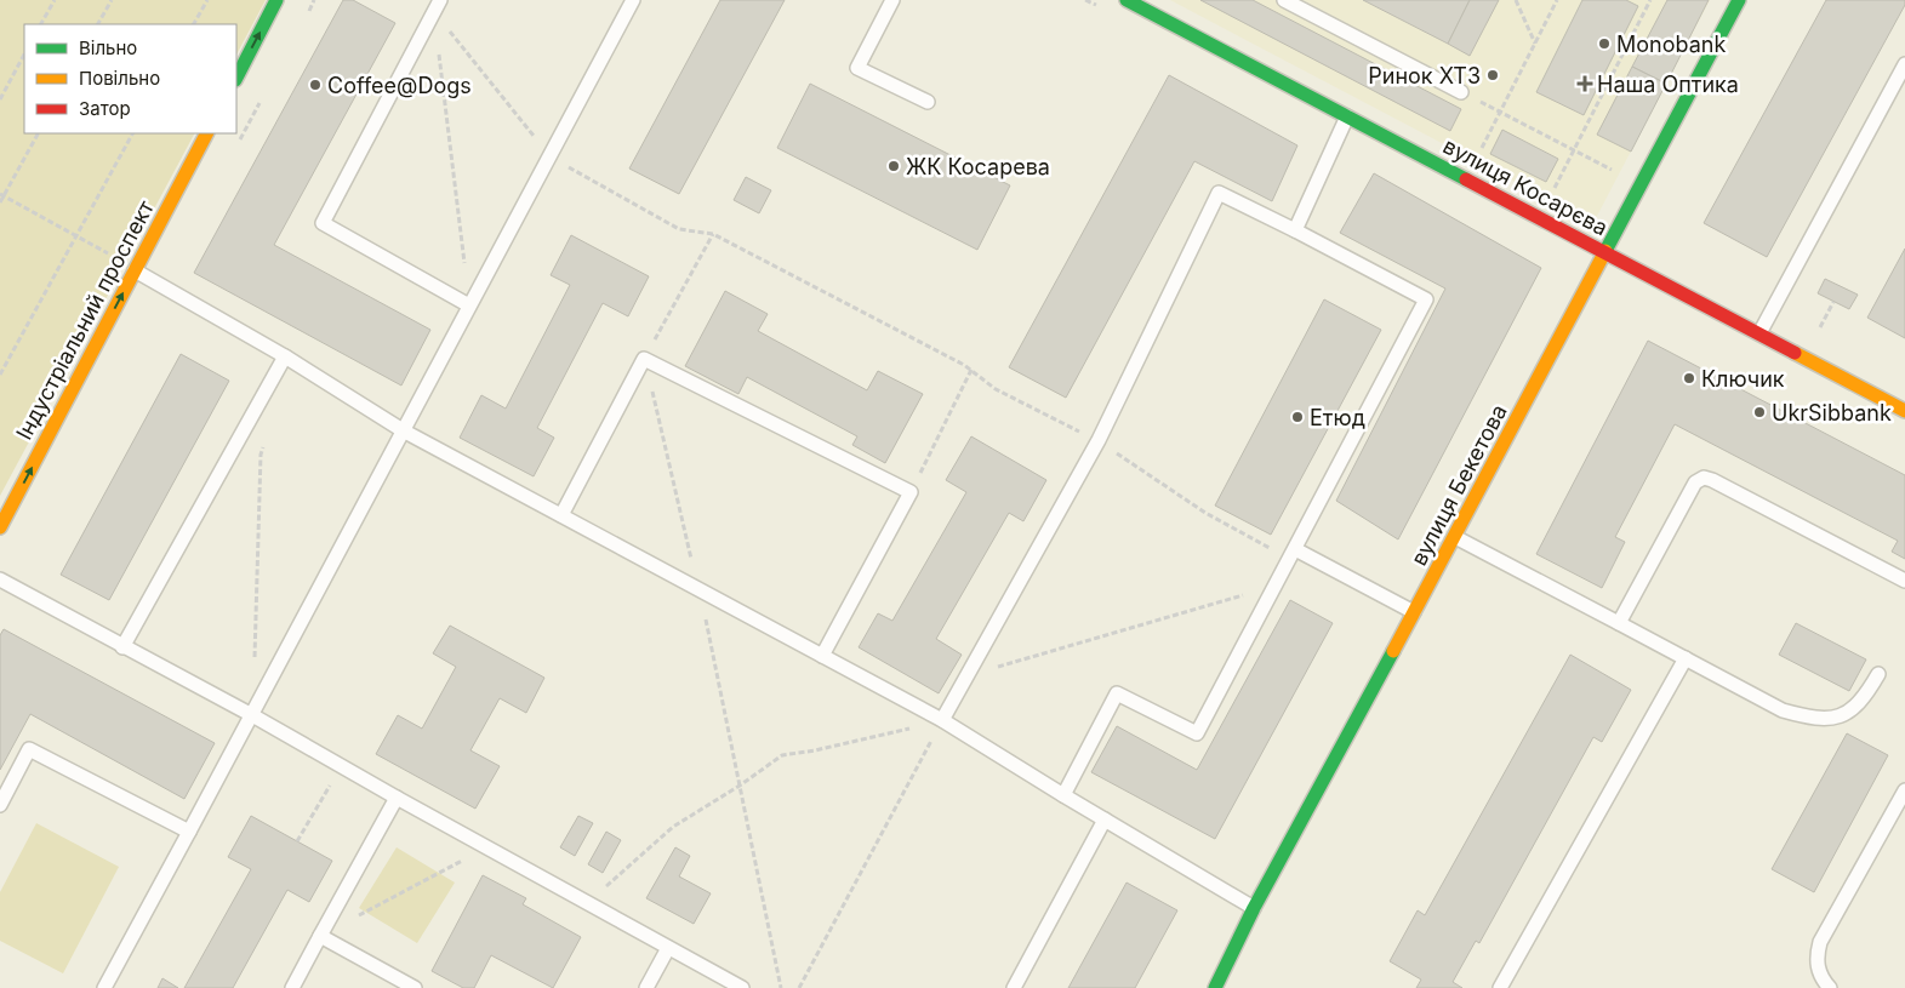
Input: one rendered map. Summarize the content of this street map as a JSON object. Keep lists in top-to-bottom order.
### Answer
{
  "streets": {
    "street": ["вулиця Косарєва", "Індустріальний проспект", "вулиця Бекетова"]
  },
  "crossings": [
    ["вулиця Косарєва", "вулиця Бекетова"]
  ],
  "one_way": ["Індустріальний проспект"],
  "places": {
    "other": [
      "Monobank",
      "Ринок ХТЗ",
      "Coffee@Dogs",
      "ЖК Косарева",
      "Ключик",
      "UkrSibbank",
      "Етюд"
    ],
    "health": ["Наша Оптика"]
  },
  "legend": ["Вільно", "Повільно", "Затор"]
}
